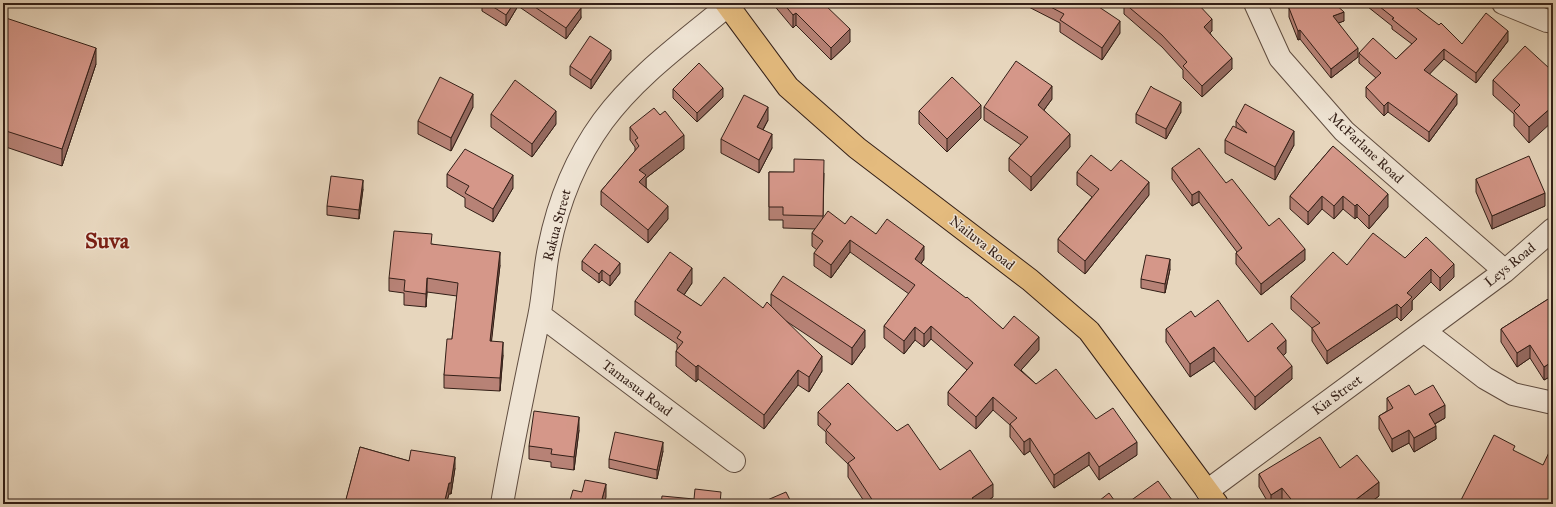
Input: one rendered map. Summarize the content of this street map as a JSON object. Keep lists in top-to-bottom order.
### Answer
{
  "streets": {
    "main road": ["Nailuva Road"],
    "street": [
      "McFarlane Road",
      "Rakua Street",
      "Leys Road",
      "Tamasua Road",
      "Kia Street"
    ]
  },
  "crossings": [
    ["McFarlane Road", "Leys Road"],
    ["Rakua Street", "Nailuva Road"],
    ["Rakua Street", "Tamasua Road"],
    ["Nailuva Road", "Kia Street"],
    ["Leys Road", "Kia Street"]
  ],
  "districts": ["Suva"]
}
